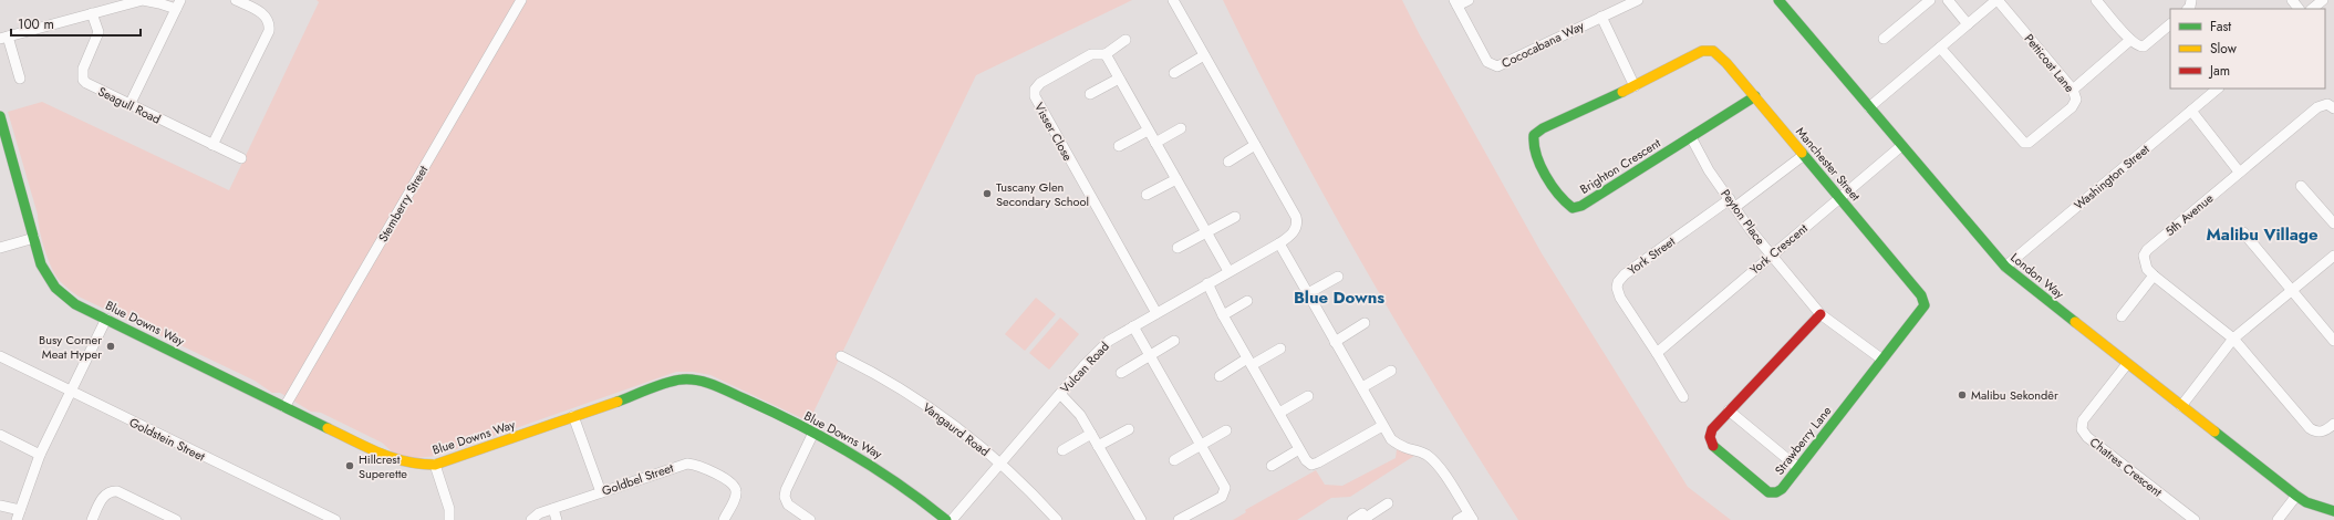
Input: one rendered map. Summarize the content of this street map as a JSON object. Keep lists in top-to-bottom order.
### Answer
{
  "streets": {
    "street": [
      "Cococabana Way",
      "Petticoat Lane",
      "Seagull Road",
      "Visser Close",
      "Manchester Street",
      "Brighton Crescent",
      "Washington Street",
      "Stemberry Street",
      "5th Avenue",
      "Peyton Place",
      "York Crescent",
      "York Street",
      "London Way",
      "Blue Downs Way",
      "Vulcan Road",
      "Vangaurd Road",
      "Goldstein Street",
      "Strawberry Lane",
      "Chatres Crescent",
      "Goldbel Street"
    ]
  },
  "crossings": [
    ["Visser Close", "Vulcan Road"],
    ["Manchester Street", "Brighton Crescent"],
    ["Manchester Street", "York Crescent"],
    ["Manchester Street", "York Street"],
    ["Manchester Street", "Strawberry Lane"],
    ["Brighton Crescent", "Peyton Place"],
    ["Washington Street", "London Way"],
    ["Stemberry Street", "Blue Downs Way"],
    ["Peyton Place", "York Crescent"],
    ["Peyton Place", "York Street"],
    ["Peyton Place", "Strawberry Lane"],
    ["York Crescent", "York Street"],
    ["York Crescent", "London Way"],
    ["London Way", "Chatres Crescent"],
    ["Vulcan Road", "Vangaurd Road"]
  ],
  "districts": ["Malibu Village", "Blue Downs"],
  "places": [
    "Tuscany Glen Secondary School",
    "Busy Corner Meat Hyper",
    "Malibu Sekondêr",
    "Hillcrest Superette"
  ],
  "legend": ["Fast", "Slow", "Jam"],
  "scale_bar": "100 m"
}
